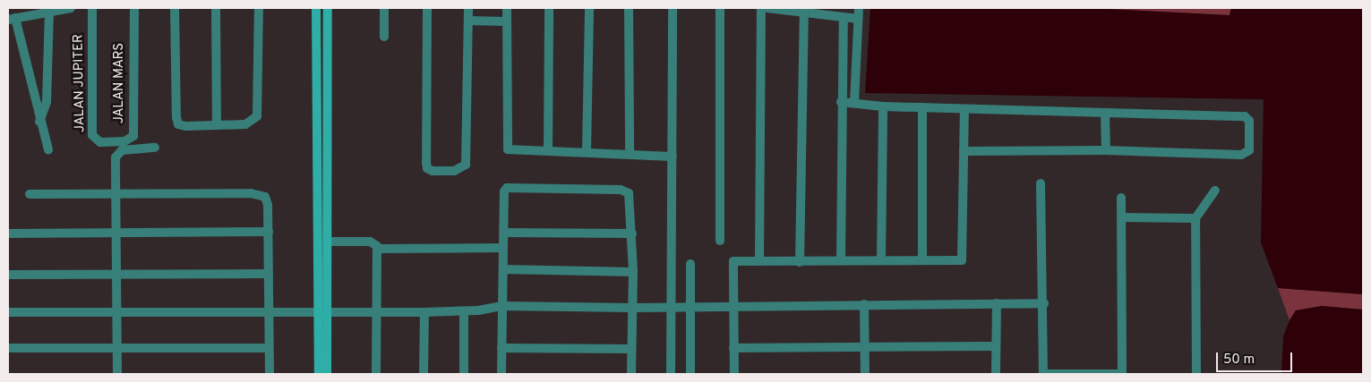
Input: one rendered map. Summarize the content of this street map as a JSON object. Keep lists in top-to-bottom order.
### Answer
{
  "streets": {
    "street": ["JALAN JUPITER", "JALAN MARS"]
  },
  "crossings": [
    ["JALAN JUPITER", "JALAN MARS"]
  ],
  "scale_bar": "50 m"
}
